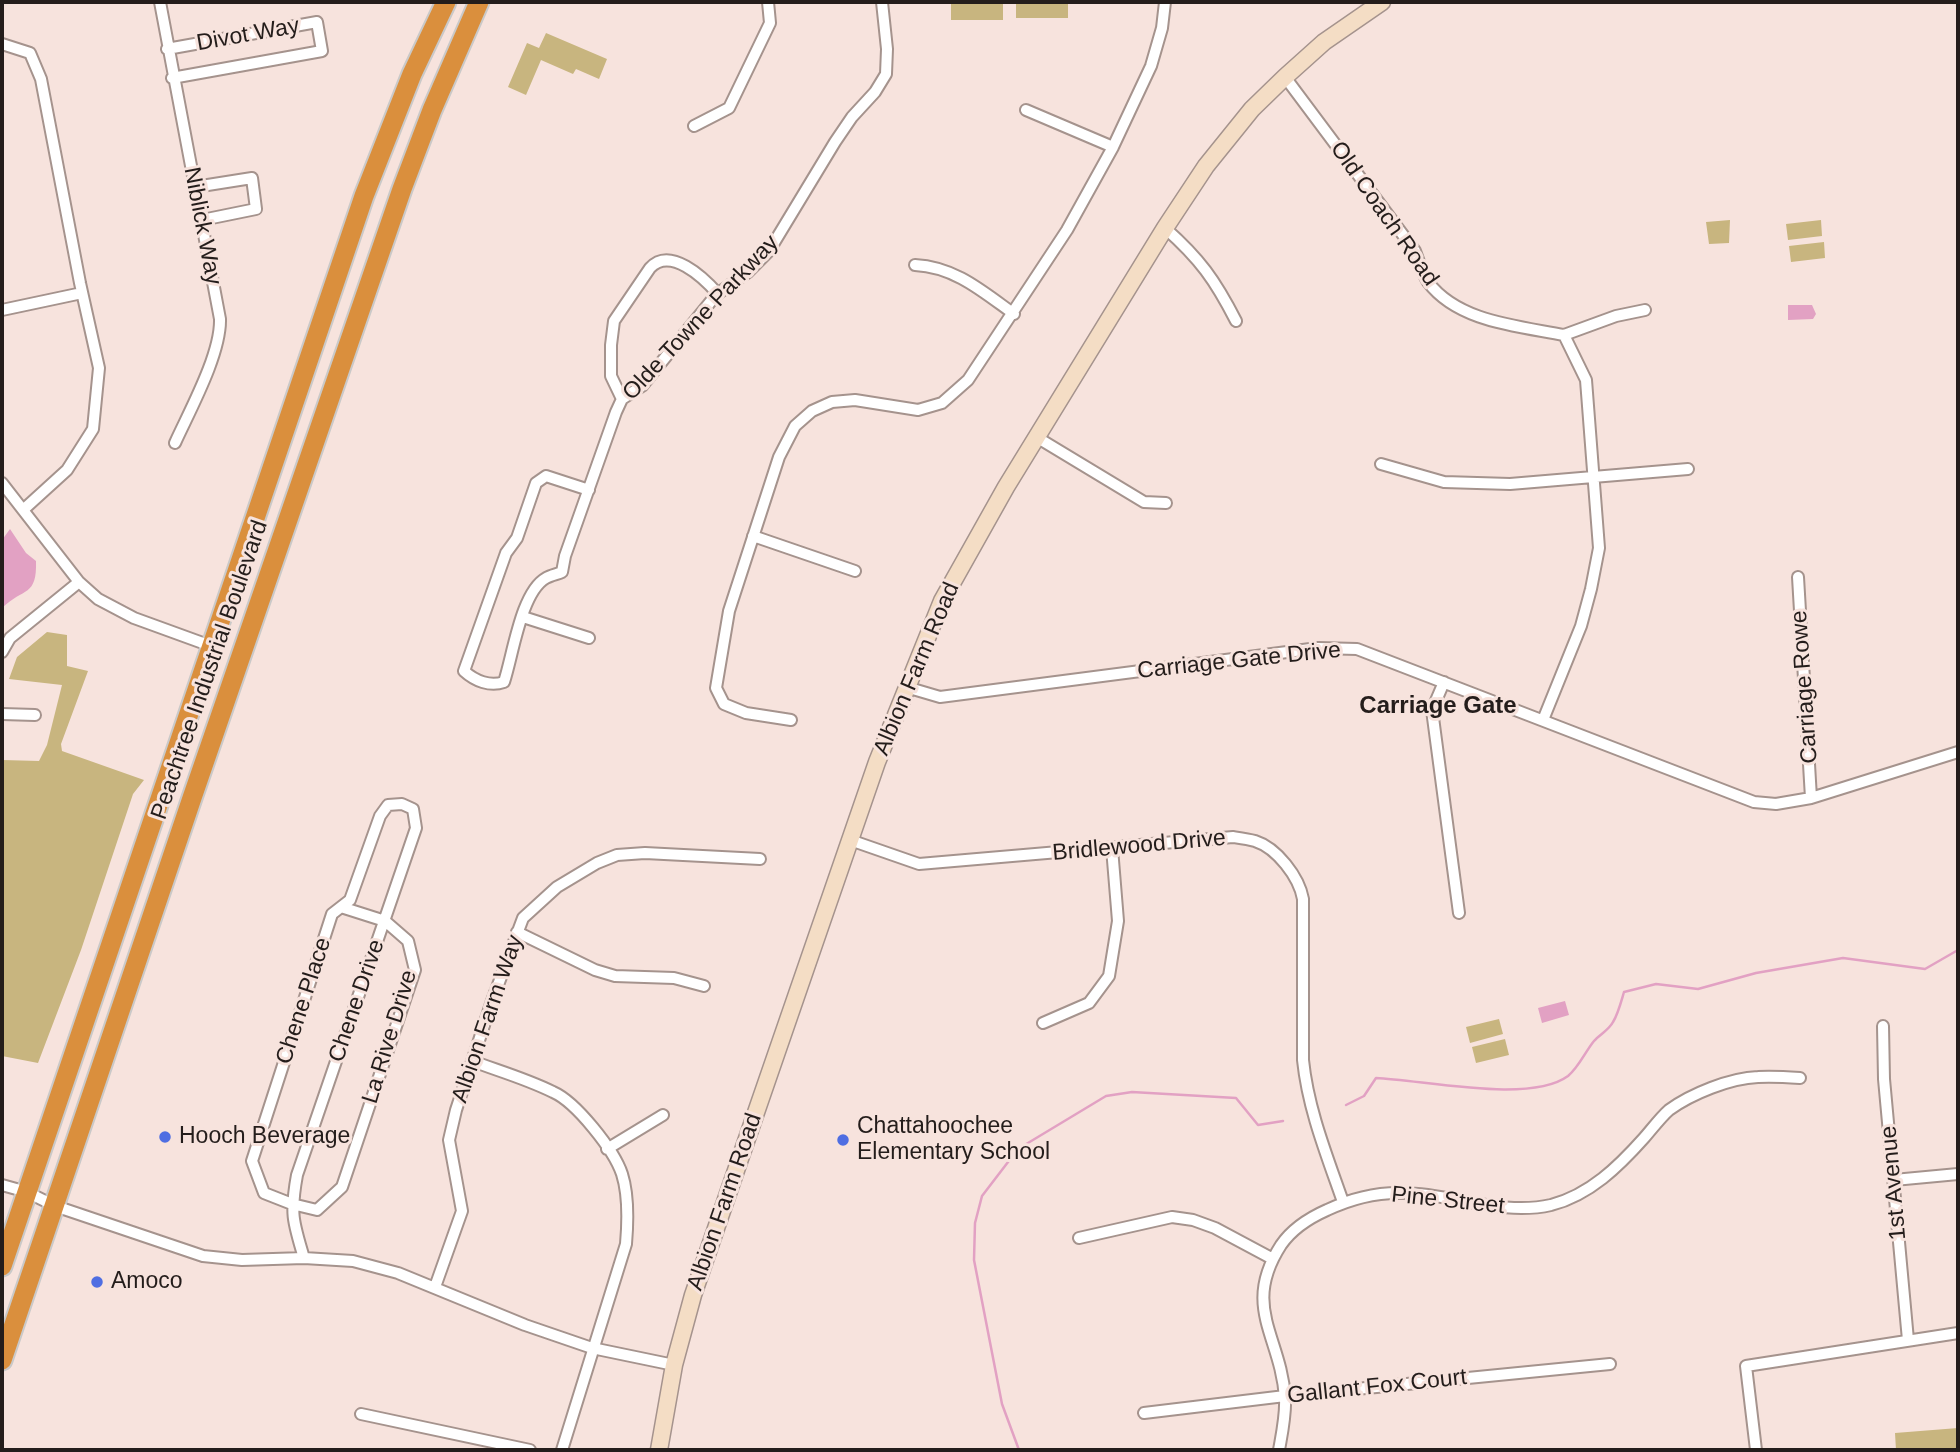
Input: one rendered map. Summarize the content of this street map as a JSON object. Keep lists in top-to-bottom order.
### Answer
{
  "streets": {
    "highway": ["Peachtree Industrial Boulevard"],
    "street": [
      "Divot Way",
      "Old Coach Road",
      "Niblick Way",
      "Olde Towne Parkway",
      "Carriage Gate Drive",
      "Albion Farm Road",
      "Carriage Rowe",
      "Bridlewood Drive",
      "Chene Place",
      "Chene Drive",
      "Albion Farm Way",
      "La Rive Drive",
      "1st Avenue",
      "Pine Street",
      "Gallant Fox Court"
    ]
  },
  "crossings": [
    ["Divot Way", "Niblick Way"],
    ["Old Coach Road", "Albion Farm Road"],
    ["Carriage Gate Drive", "Albion Farm Road"],
    ["Carriage Gate Drive", "Carriage Rowe"],
    ["Albion Farm Road", "Bridlewood Drive"],
    ["Bridlewood Drive", "Pine Street"],
    ["Chene Place", "Chene Drive"],
    ["Chene Place", "La Rive Drive"],
    ["Chene Drive", "La Rive Drive"],
    ["Pine Street", "Gallant Fox Court"]
  ],
  "districts": ["Carriage Gate"],
  "places": ["Hooch Beverage", "Chattahoochee Elementary School", "Amoco"]
}
